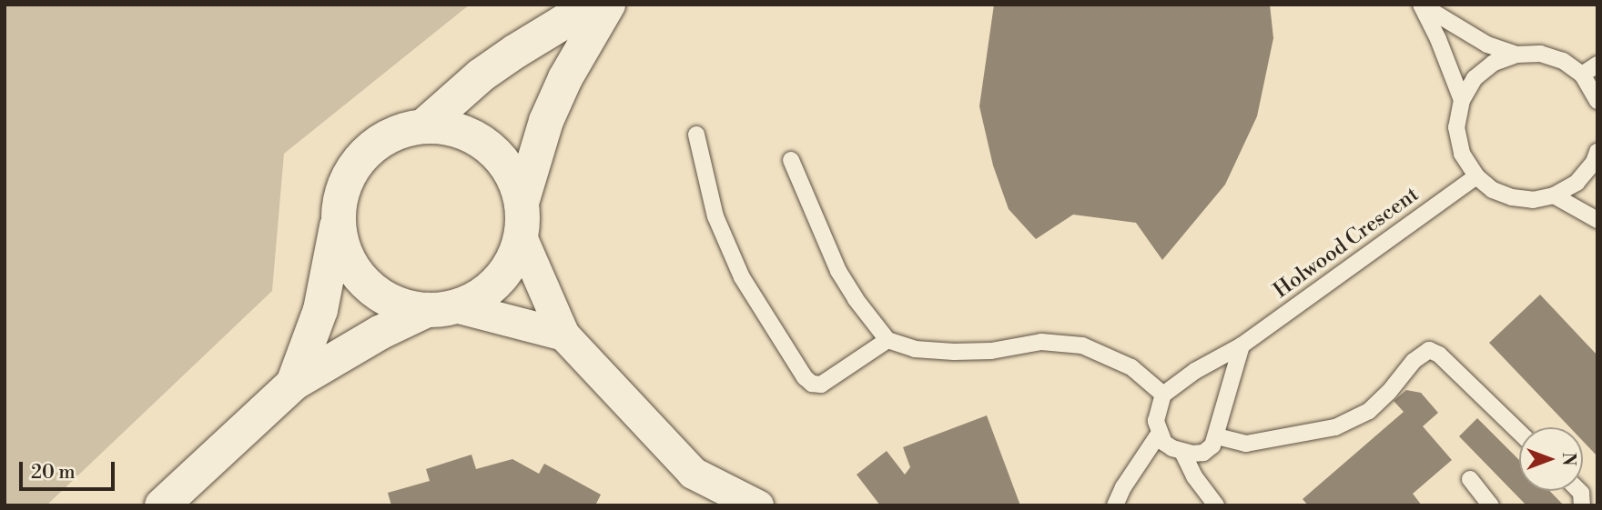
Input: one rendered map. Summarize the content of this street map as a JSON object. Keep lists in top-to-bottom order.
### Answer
{
  "streets": {
    "lane": ["Holwood Crescent"]
  },
  "scale_bar": "20 m",
  "north": "right"
}
